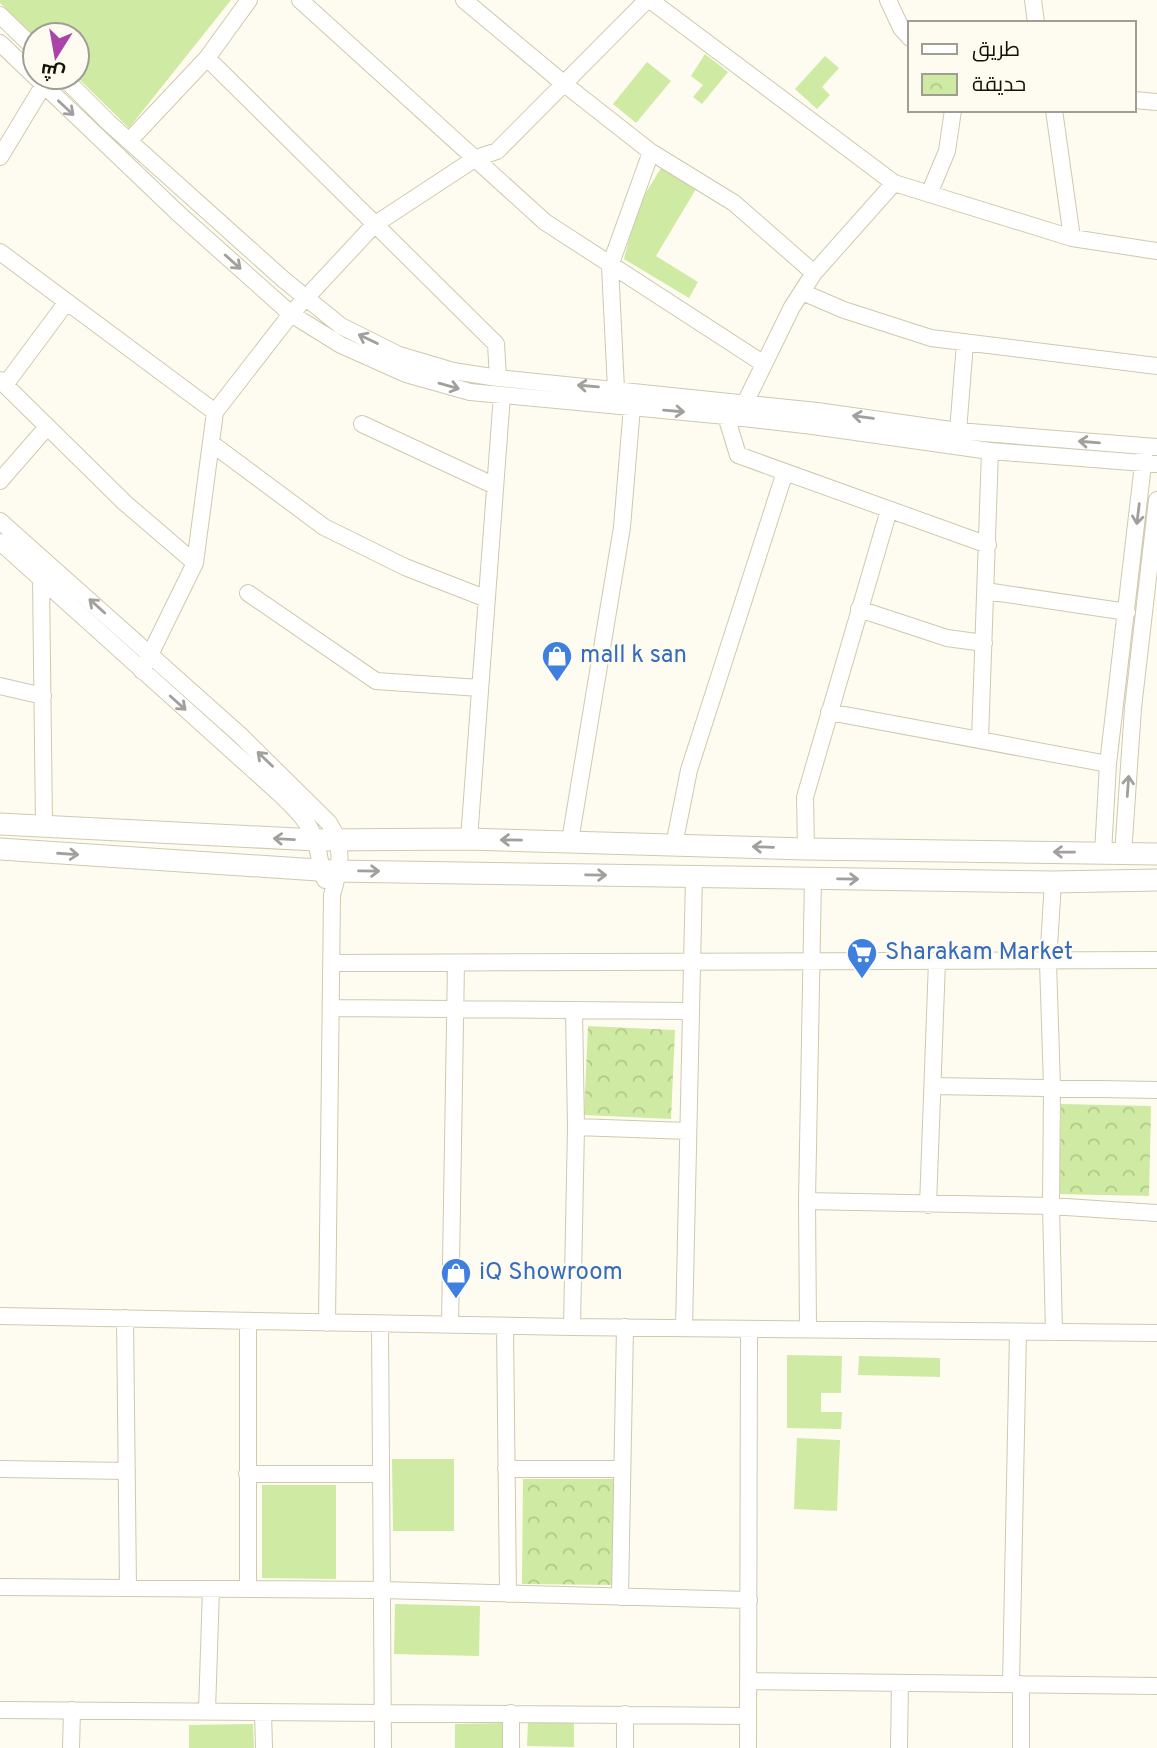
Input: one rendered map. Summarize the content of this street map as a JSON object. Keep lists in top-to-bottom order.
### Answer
{
  "places": {
    "shop": ["mall k san", "iQ Showroom"],
    "supermarket": ["Sharakam Market"]
  },
  "legend": ["طريق", "حديقة"],
  "north": "bottom"
}
